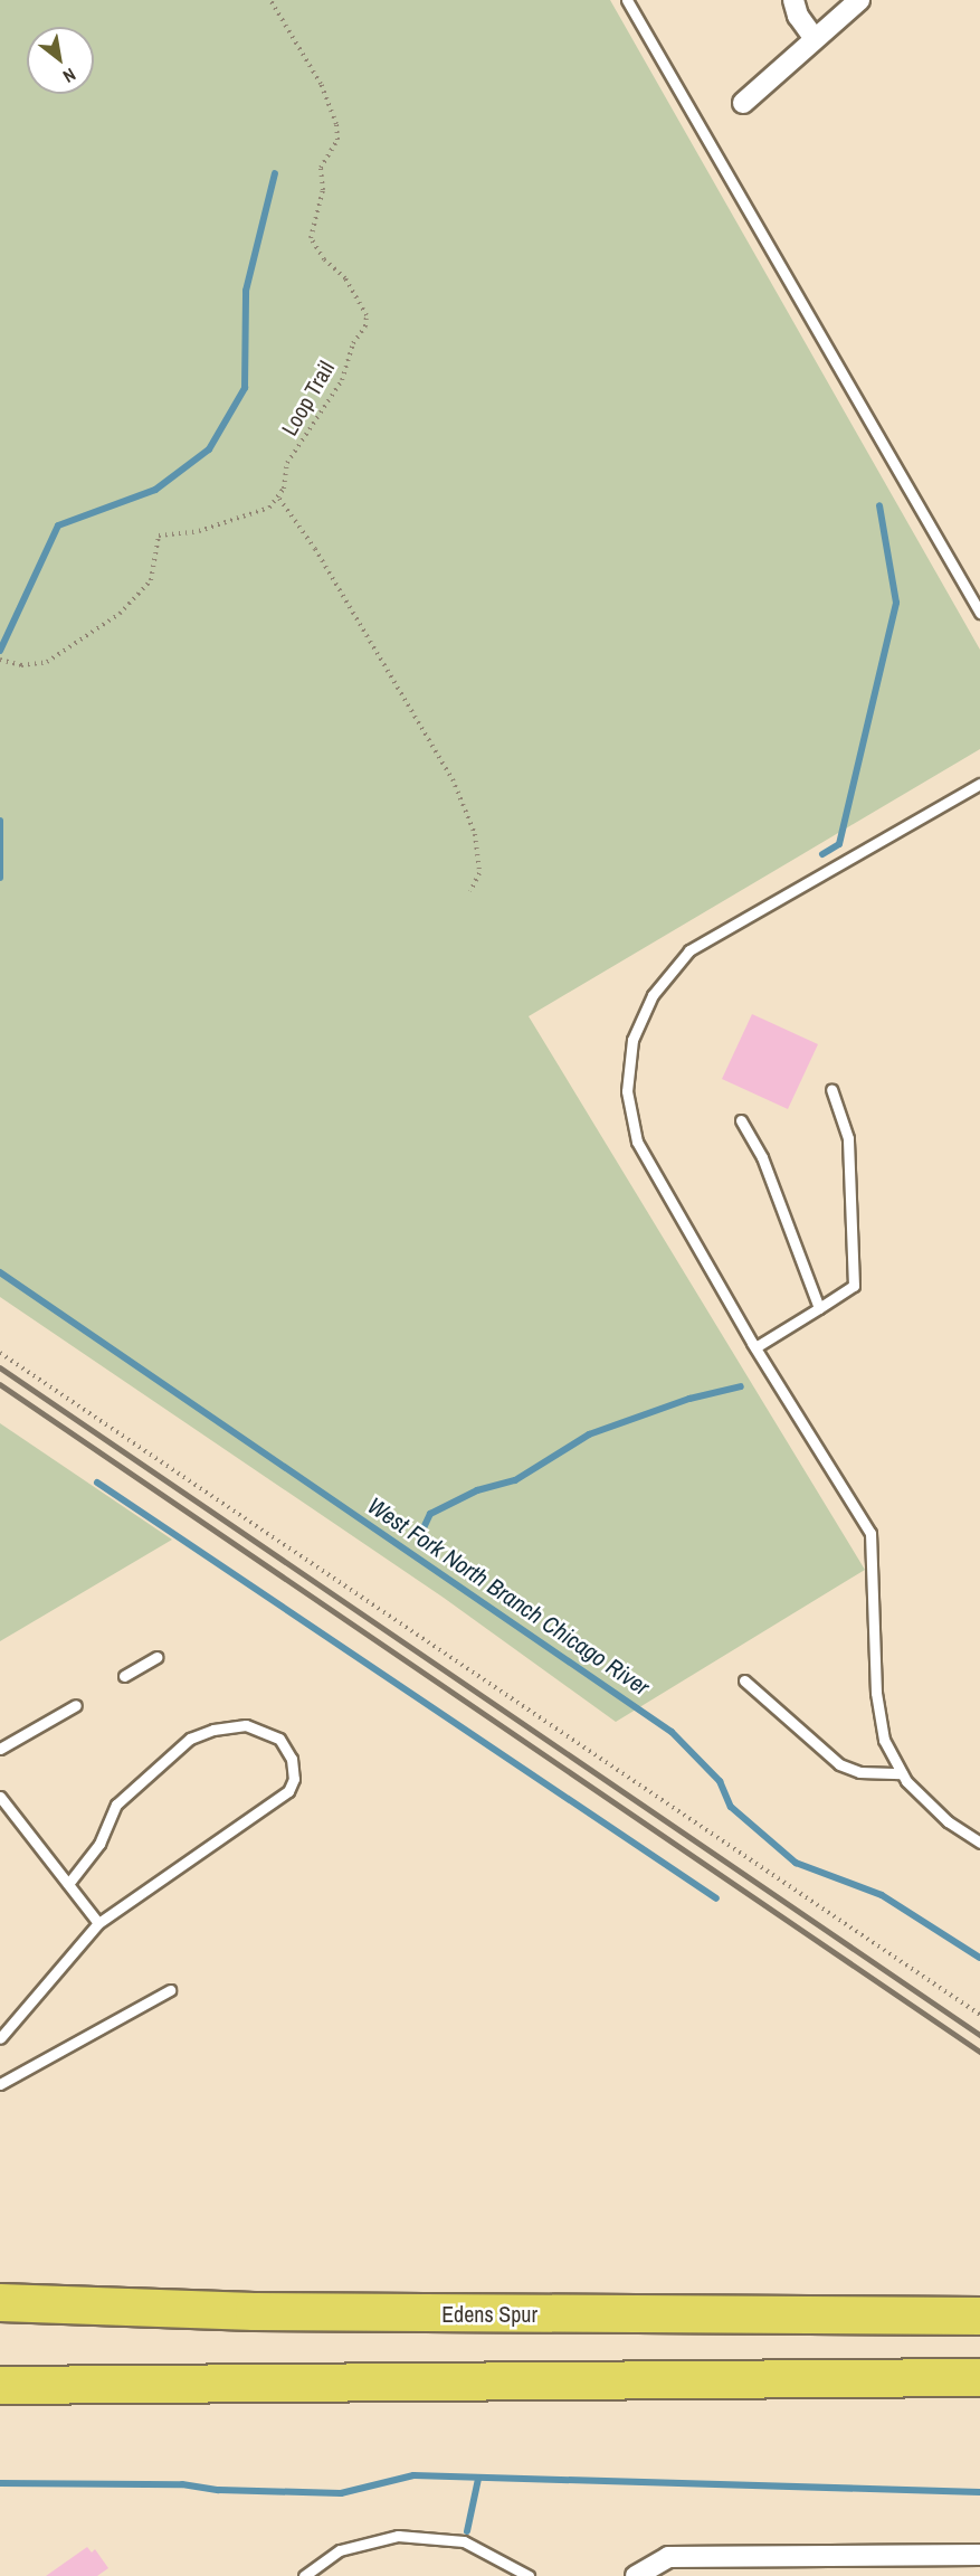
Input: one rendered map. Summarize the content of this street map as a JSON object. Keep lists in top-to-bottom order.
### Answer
{
  "streets": {
    "highway": ["Edens Spur"],
    "path": ["Loop Trail"]
  },
  "water": ["West Fork North Branch Chicago River"],
  "north": "bottom right"
}
